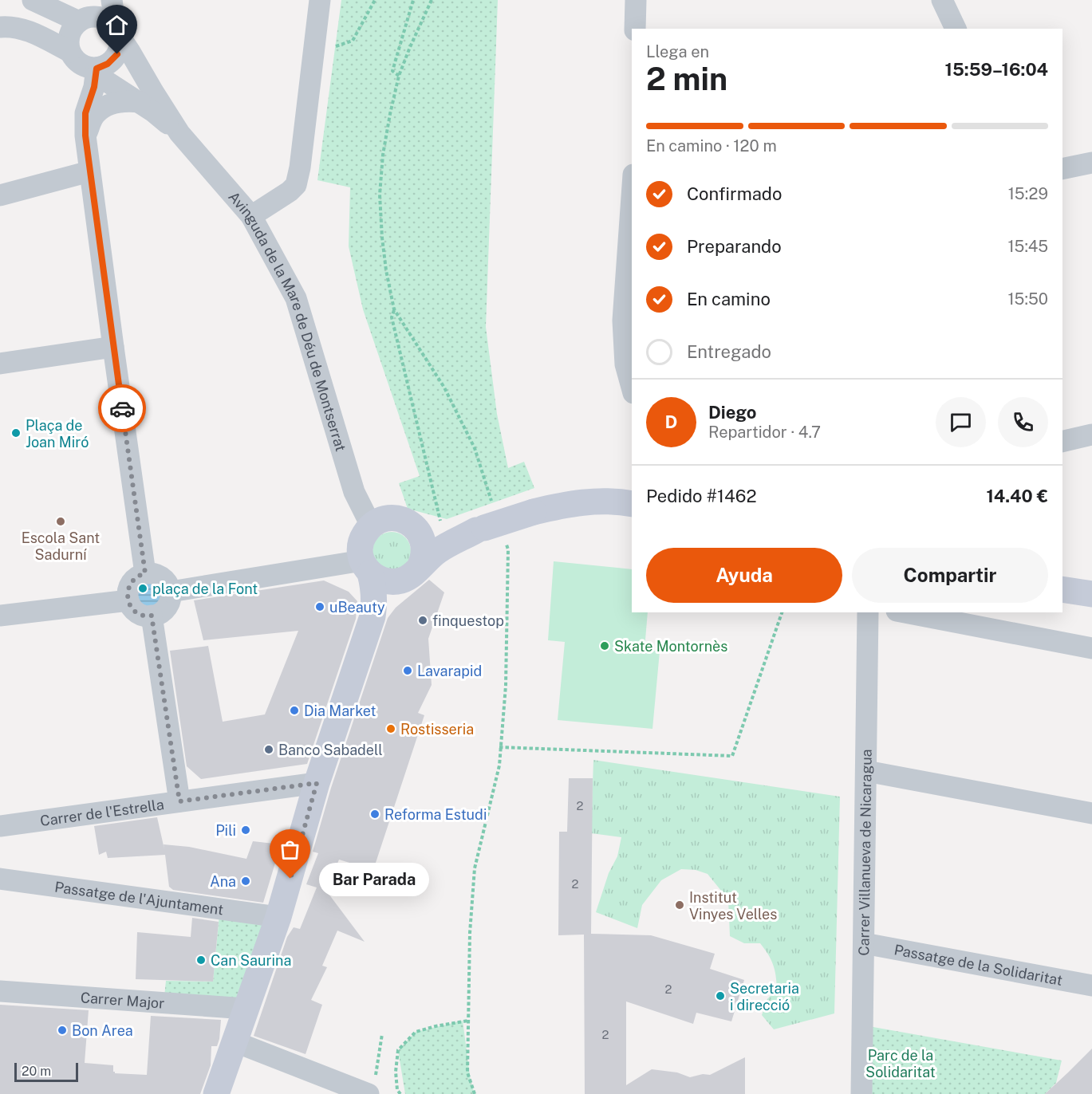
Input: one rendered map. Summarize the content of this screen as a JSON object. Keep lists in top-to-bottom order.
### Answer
{
  "streets": {
    "street": [
      "Avinguda de la Mare de Déu de Montserrat",
      "Carrer de l'Estrella",
      "Carrer Villanueva de Nicaragua",
      "Passatge de l'Ajuntament",
      "Passatge de la Solidaritat",
      "Carrer Major"
    ]
  },
  "crossings": [
    ["Carrer Villanueva de Nicaragua", "Passatge de la Solidaritat"]
  ],
  "parks": ["Parc de la Solidaritat"],
  "places": [
    "Plaça de Joan Miró",
    "Escola Sant Sadurní",
    "plaça de la Font",
    "uBeauty",
    "finquestop",
    "Skate Montornès",
    "Lavarapid",
    "Dia Market",
    "Rostisseria",
    "Banco Sabadell",
    "Reforma Estudi",
    "Pili",
    "Bar Parada",
    "Ana",
    "Institut Vinyes Velles",
    "Can Saurina",
    "Secretaria i direcció",
    "Bon Area"
  ],
  "house_numbers": [
    "2",
    "2",
    "2",
    "2"
  ],
  "scale_bar": "20 m",
  "page": {
    "heading": ["2 min", "Llega en", "15:59–16:04"],
    "panel": [
      "Diego",
      "Repartidor · 4.7",
      "Pedido #1462",
      "14.40 €"
    ],
    "bar": "En camino · 120 m",
    "list": [
      ["Confirmado", "15:29"],
      ["Preparando", "15:45"],
      ["En camino", "15:50"],
      "Entregado"
    ],
    "round": "D",
    "buttons": ["Ayuda", "Compartir"],
    "bubble": "Bar Parada",
    "scale": "20 m"
  }
}
